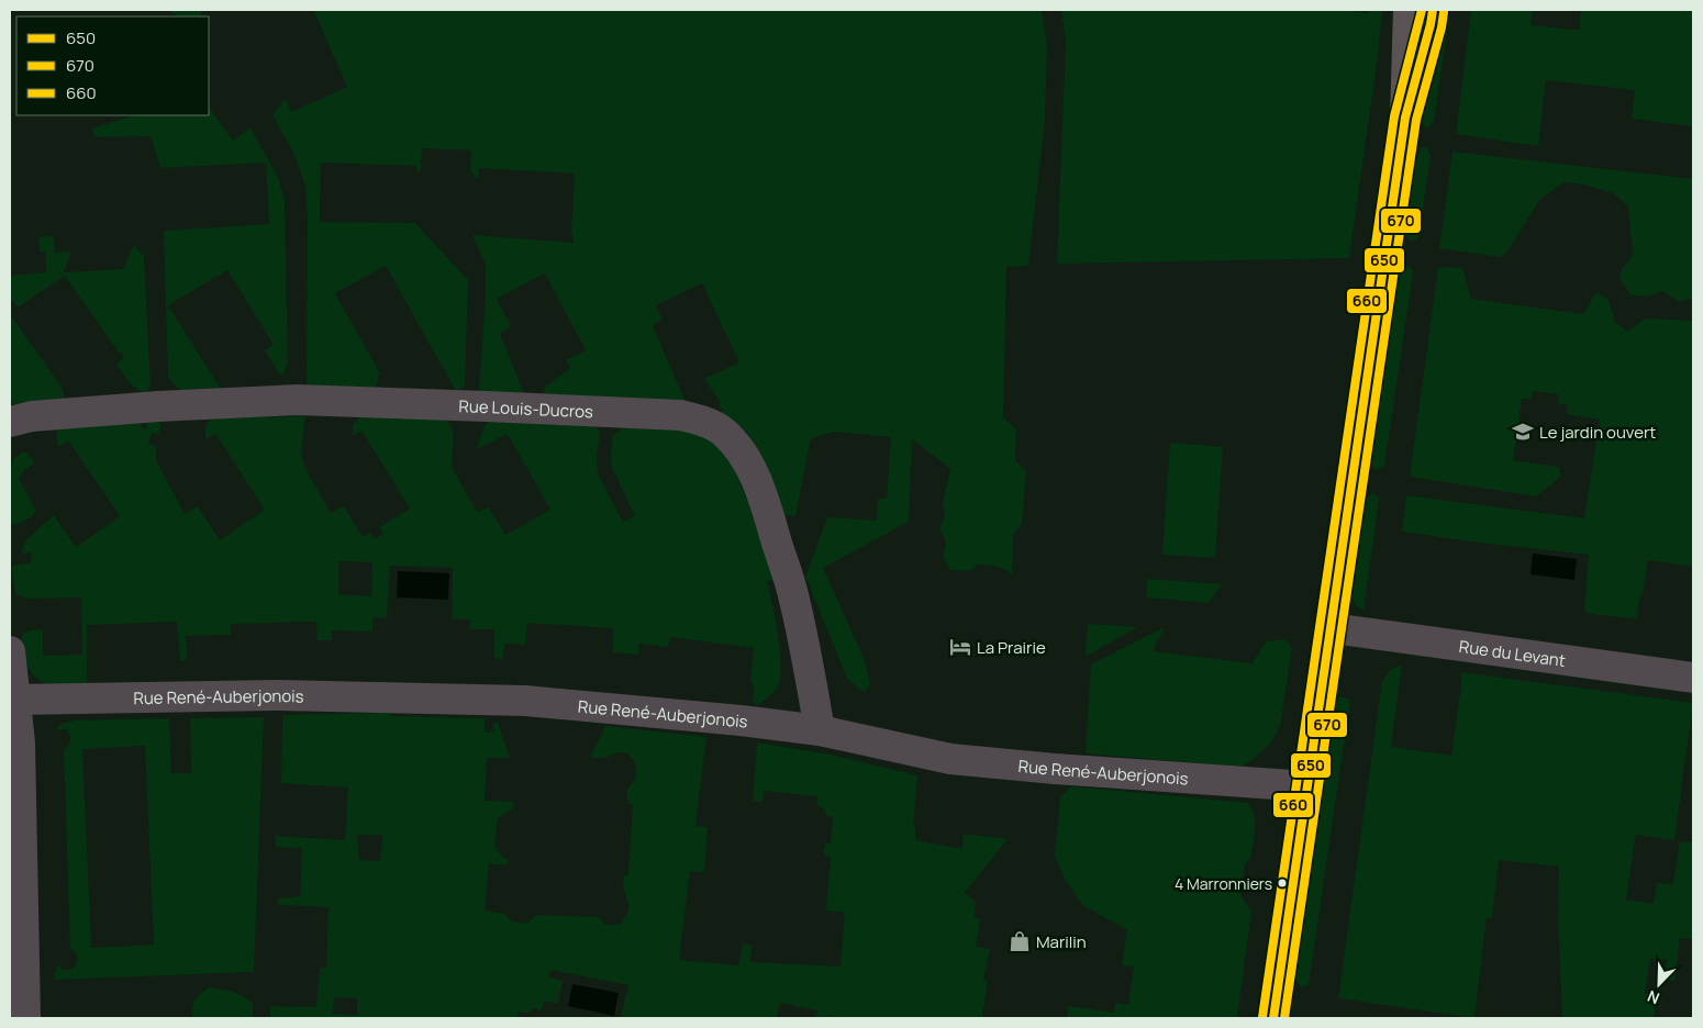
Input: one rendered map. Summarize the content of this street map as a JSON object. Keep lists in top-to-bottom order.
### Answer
{
  "streets": {
    "street": ["Rue Louis-Ducros", "Rue du Levant", "Rue René-Auberjonois"]
  },
  "crossings": [
    ["Rue Louis-Ducros", "Rue René-Auberjonois"]
  ],
  "places": {
    "school or university": ["Le jardin ouvert"],
    "hotel": ["La Prairie"],
    "other": ["4 Marronniers"],
    "shop": ["Marilin"]
  },
  "lines": ["transit line 650", "transit line 660", "transit line 670"],
  "legend": ["650", "670", "660"],
  "north": "bottom left"
}
